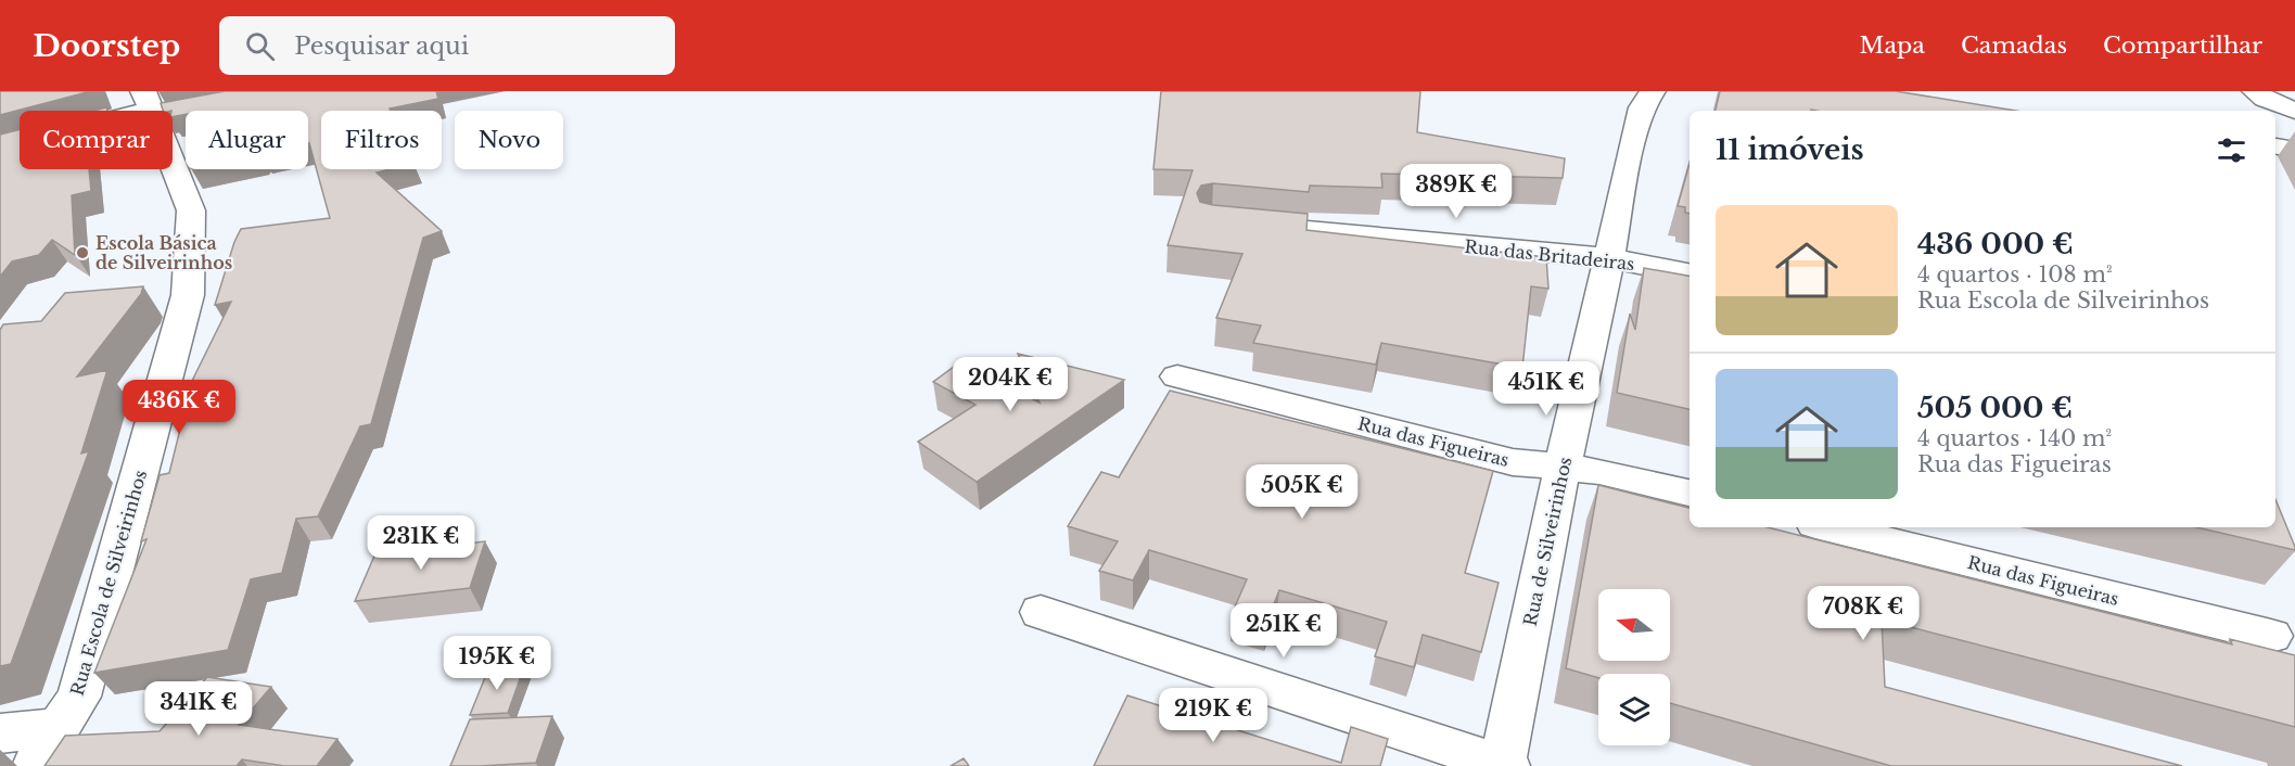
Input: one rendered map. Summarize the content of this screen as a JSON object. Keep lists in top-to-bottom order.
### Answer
{
  "streets": {
    "street": [
      "Rua das Britadeiras",
      "Rua das Figueiras",
      "Rua de Silveirinhos",
      "Rua Escola de Silveirinhos"
    ]
  },
  "crossings": [
    ["Rua das Britadeiras", "Rua de Silveirinhos"],
    ["Rua das Figueiras", "Rua de Silveirinhos"]
  ],
  "places": ["Escola Básica de Silveirinhos"],
  "north": "left",
  "page": {
    "header": "Doorstep",
    "search": "Pesquisar aqui",
    "nav": ["Mapa", "Camadas", "Compartilhar"],
    "chip": [
      "Comprar",
      "Alugar",
      "Filtros",
      "Novo"
    ],
    "heading": "11 imóveis",
    "price": [
      "389K €",
      "204K €",
      "451K €",
      "436K €",
      "505K €",
      "231K €",
      "708K €",
      "251K €",
      "195K €",
      "341K €",
      "219K €"
    ],
    "list": [
      {
        "name": "436 000 €",
        "note": "4 quartos · 108 m² · Rua Escola de Silveirinhos"
      },
      {
        "name": "505 000 €",
        "note": "4 quartos · 140 m² · Rua das Figueiras"
      }
    ]
  }
}
